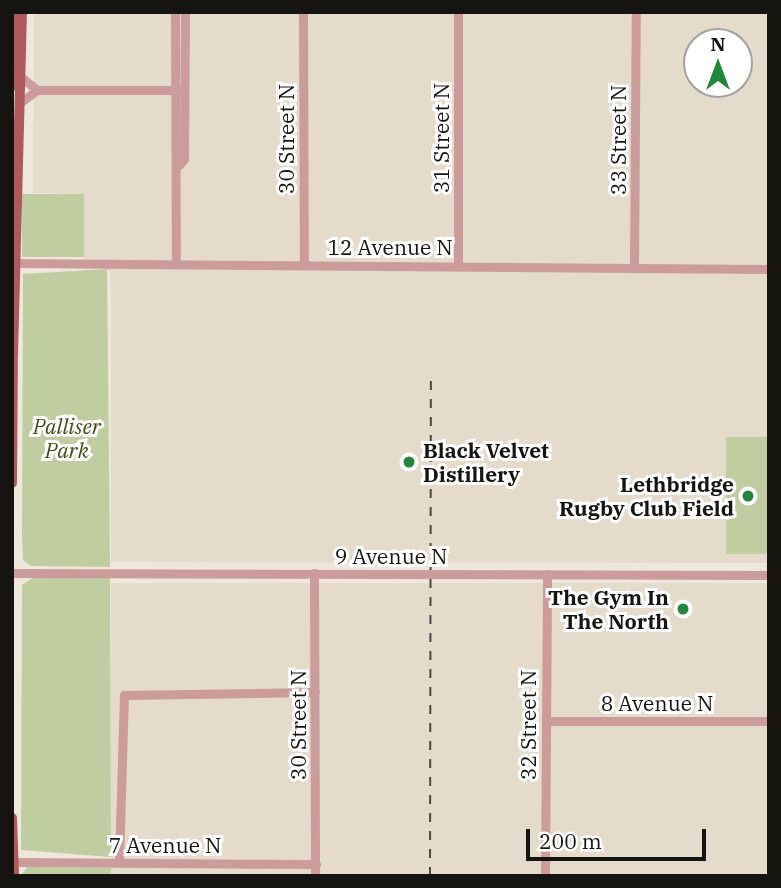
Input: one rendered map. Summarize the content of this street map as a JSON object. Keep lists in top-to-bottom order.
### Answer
{
  "streets": {
    "street": [
      "31 Street N",
      "30 Street N",
      "33 Street N",
      "12 Avenue N",
      "9 Avenue N",
      "8 Avenue N",
      "32 Street N",
      "7 Avenue N"
    ]
  },
  "crossings": [
    ["31 Street N", "12 Avenue N"],
    ["30 Street N", "12 Avenue N"],
    ["30 Street N", "9 Avenue N"],
    ["30 Street N", "7 Avenue N"],
    ["33 Street N", "12 Avenue N"],
    ["9 Avenue N", "32 Street N"],
    ["8 Avenue N", "32 Street N"]
  ],
  "parks": ["Palliser Park"],
  "places": ["Black Velvet Distillery", "Lethbridge Rugby Club Field", "The Gym In The North"],
  "scale_bar": "200 m",
  "north": "top"
}
